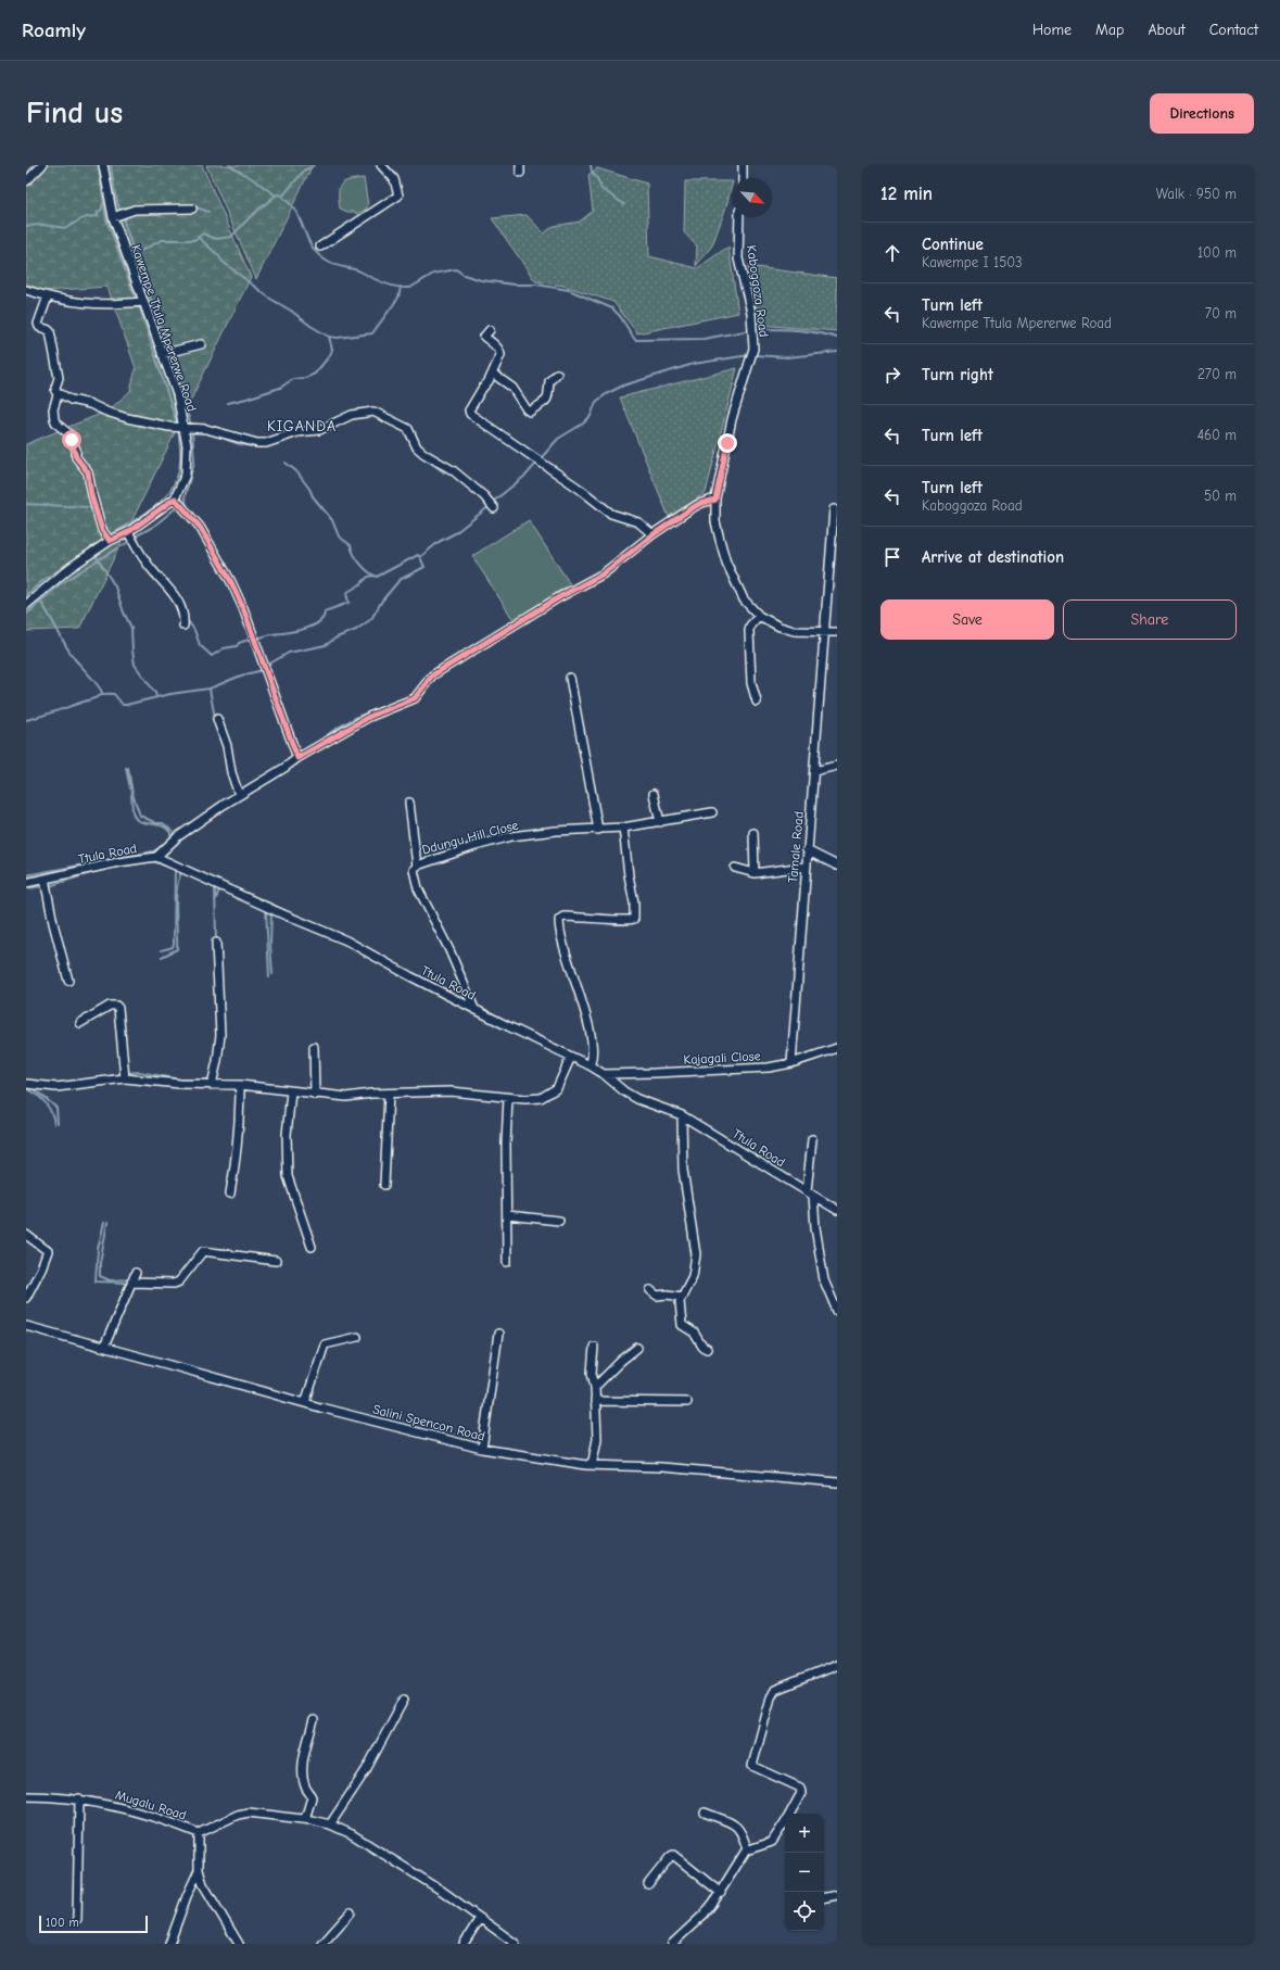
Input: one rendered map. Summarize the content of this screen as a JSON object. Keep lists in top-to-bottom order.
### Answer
{
  "streets": {
    "street": [
      "Kaboggoza Road",
      "Kawempe Ttula Mpererwe Road",
      "Ddungu Hill Close",
      "Tamale Road",
      "Ttula Road",
      "Kajagali Close",
      "Salini Spencon Road",
      "Mugalu Road"
    ]
  },
  "crossings": [
    ["Kaboggoza Road", "Tamale Road"],
    ["Ddungu Hill Close", "Ttula Road"],
    ["Tamale Road", "Kajagali Close"],
    ["Ttula Road", "Kajagali Close"]
  ],
  "districts": ["KIGANDA"],
  "scale_bar": "100 m",
  "north": "bottom right",
  "page": {
    "header": "Roamly",
    "nav": [
      "Home",
      "Map",
      "About",
      "Contact"
    ],
    "buttons": [
      "Directions",
      ["Save", "Share"]
    ],
    "title": "Find us",
    "heading": ["12 min", "Walk · 950 m"],
    "list": [
      ["Continue", "Kawempe I 1503", "100 m"],
      ["Turn left", "Kawempe Ttula Mpererwe Road", "70 m"],
      ["Turn right", "270 m"],
      ["Turn left", "460 m"],
      ["Turn left", "Kaboggoza Road", "50 m"],
      "Arrive at destination"
    ],
    "map_buttons": ["+", "−"],
    "scale": "100 m"
  }
}
